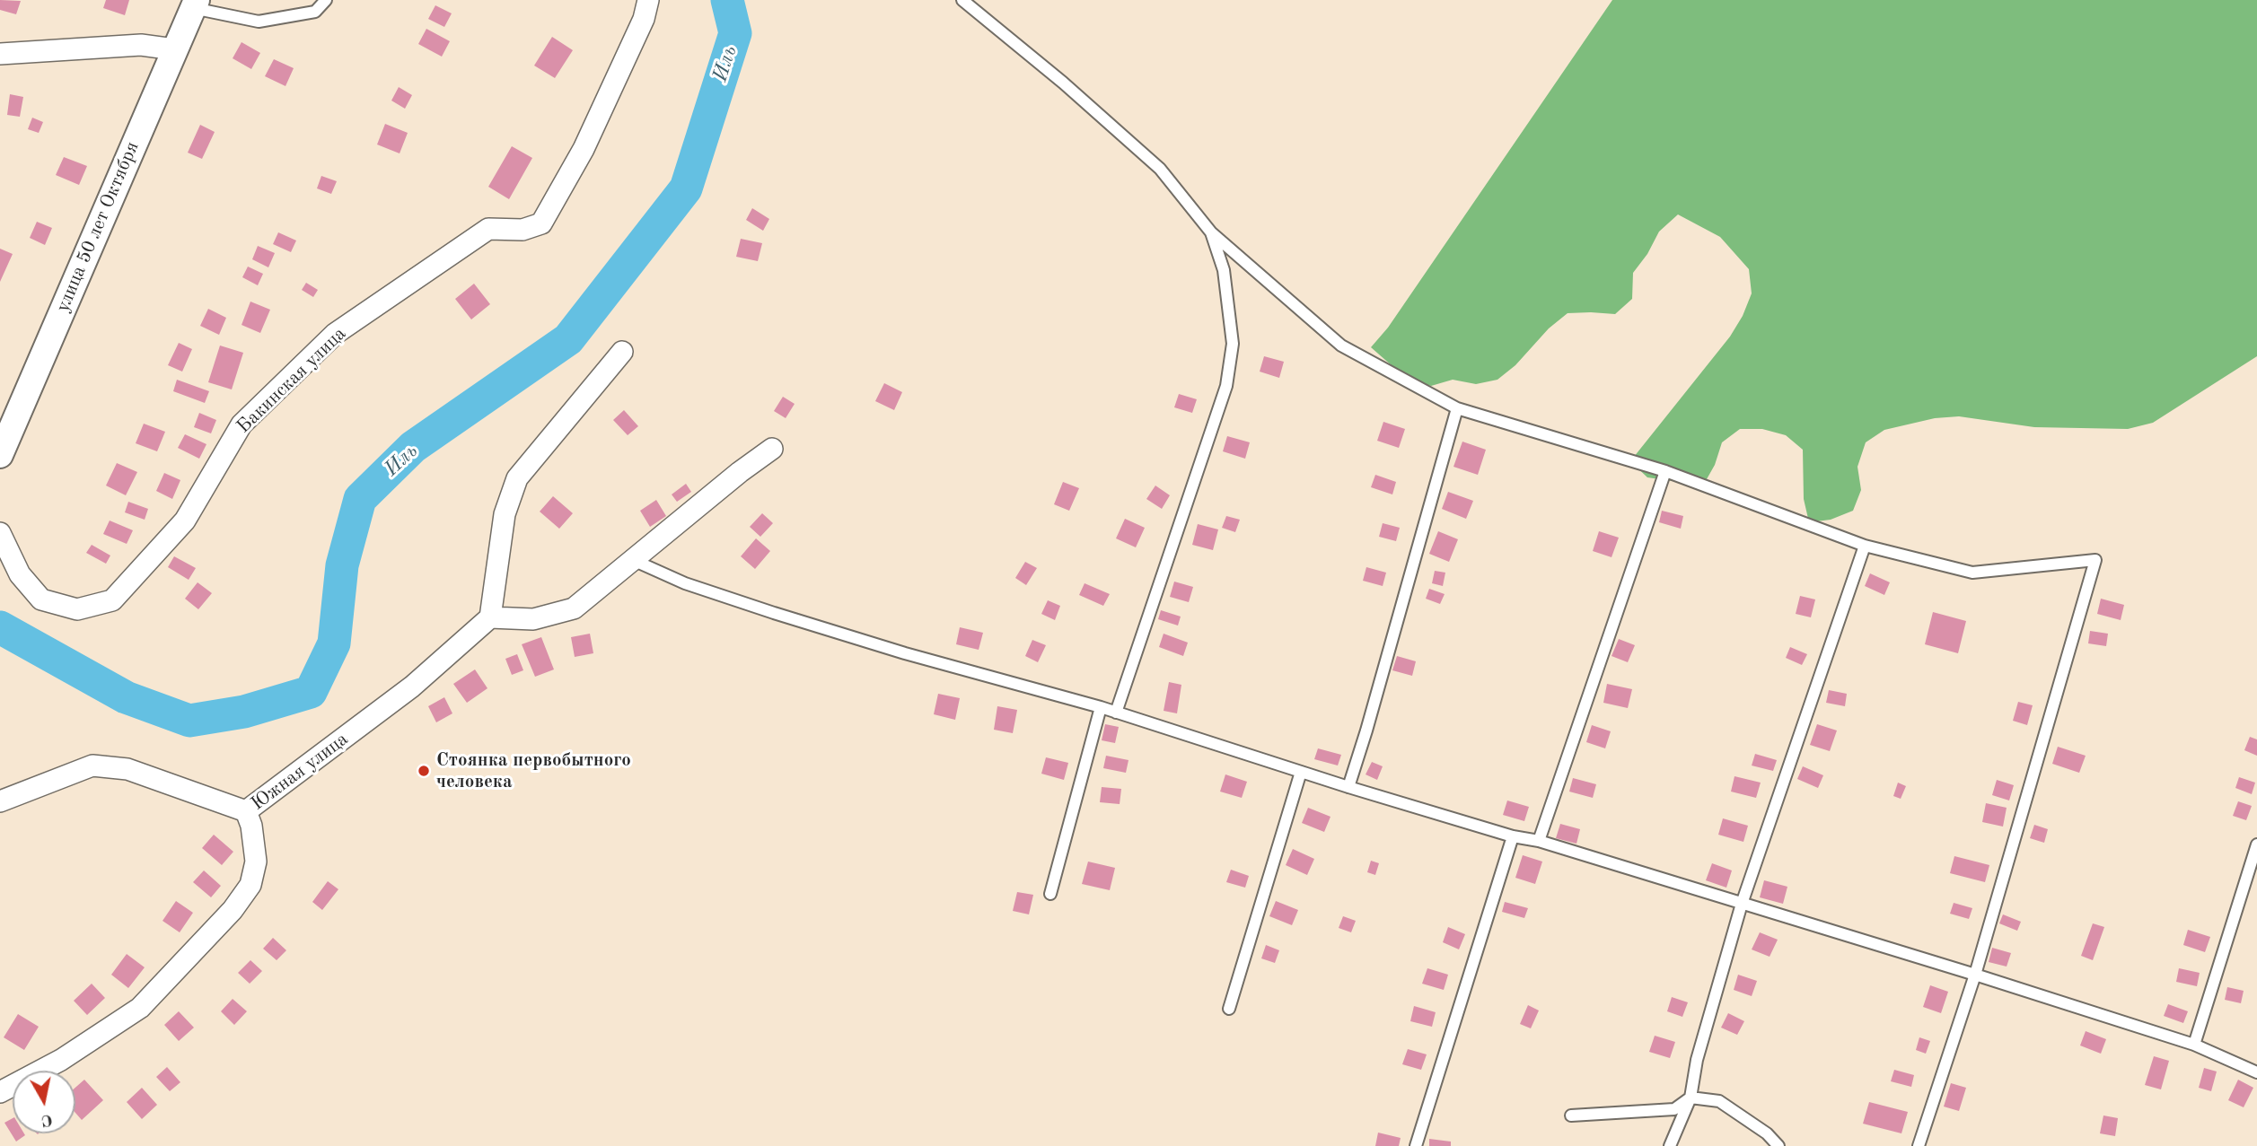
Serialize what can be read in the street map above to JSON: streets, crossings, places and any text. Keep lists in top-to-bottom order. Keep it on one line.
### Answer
{"streets":{"street":["улица 50 лет Октября","Бакинская улица","Южная улица"]},"water":["Иль"],"places":["Стоянка первобытного человека"],"north":"bottom"}
